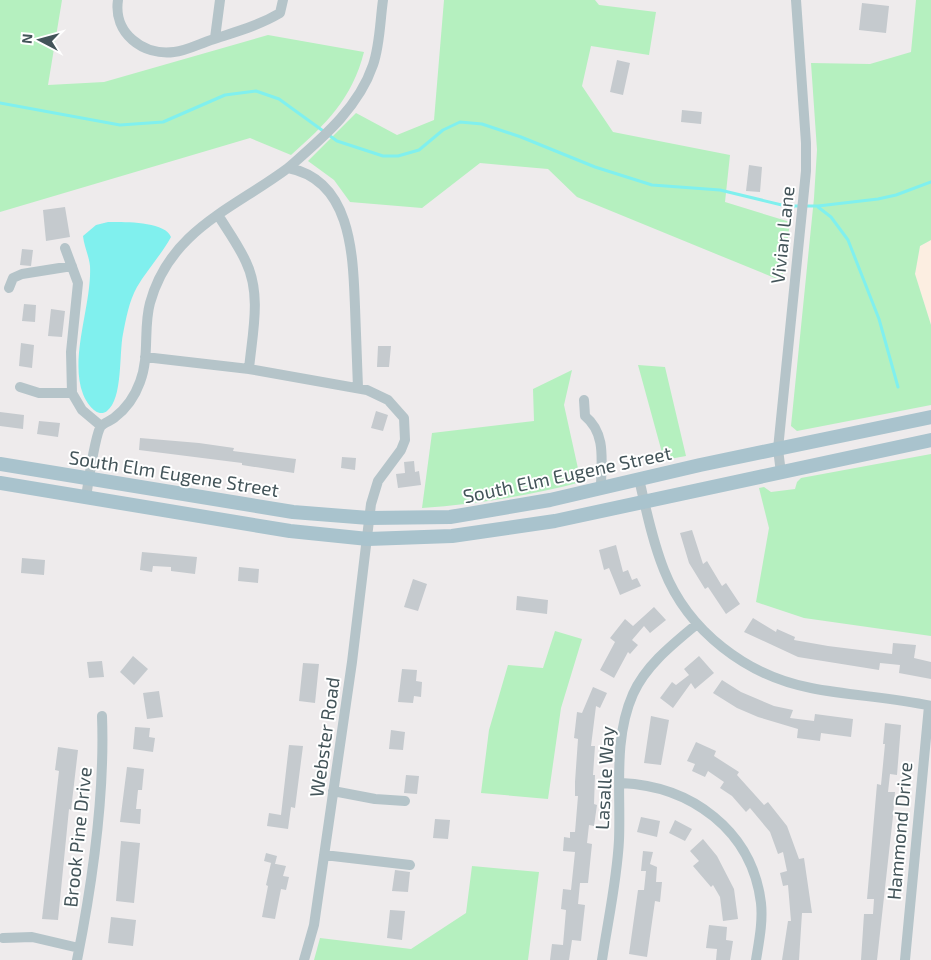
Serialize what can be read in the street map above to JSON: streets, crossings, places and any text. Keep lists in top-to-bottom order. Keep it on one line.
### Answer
{"streets":{"main road":["South Elm Eugene Street"],"street":["Vivian Lane","Webster Road","Lasalle Way","Hammond Drive","Brook Pine Drive"]},"crossings":[["Vivian Lane","South Elm Eugene Street"],["South Elm Eugene Street","Webster Road"]],"north":"left"}
